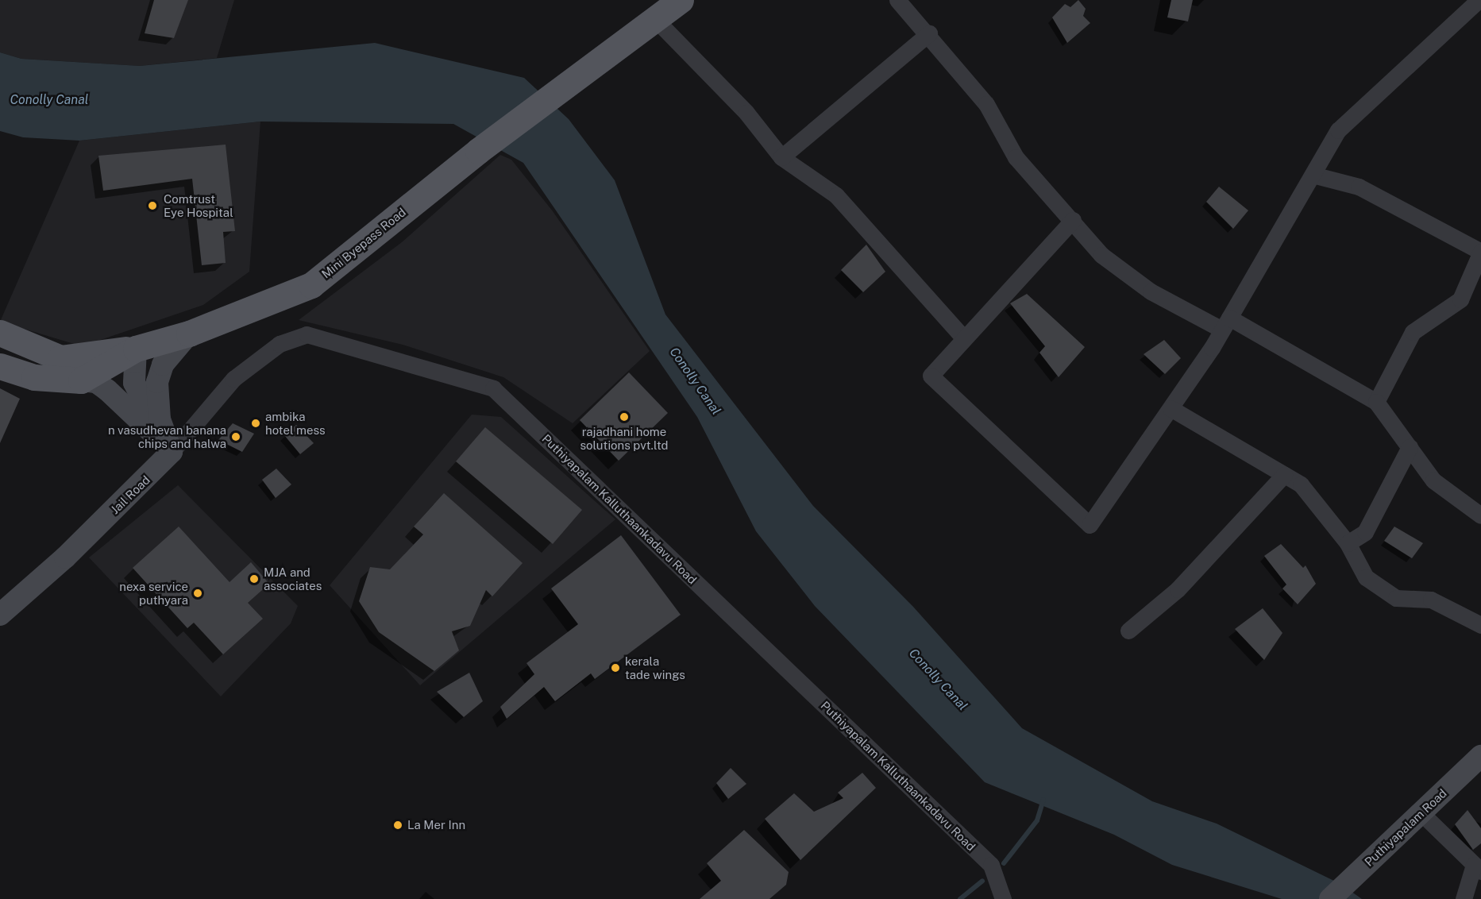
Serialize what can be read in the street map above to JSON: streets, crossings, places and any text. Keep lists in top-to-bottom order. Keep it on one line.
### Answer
{"streets":{"main road":["Mini Byepass Road"],"street":["Jail Road","Puthiyapalam Kalluthaankadavu Road","Puthiyapalam Road"]},"crossings":[["Jail Road","Puthiyapalam Kalluthaankadavu Road"]],"water":["Conolly Canal"],"places":["Comtrust Eye Hospital","rajadhani home solutions pvt.ltd","ambika hotel mess","n vasudhevan banana chips and halwa","MJA and associates","nexa service puthyara","kerala tade wings","La Mer Inn"]}
